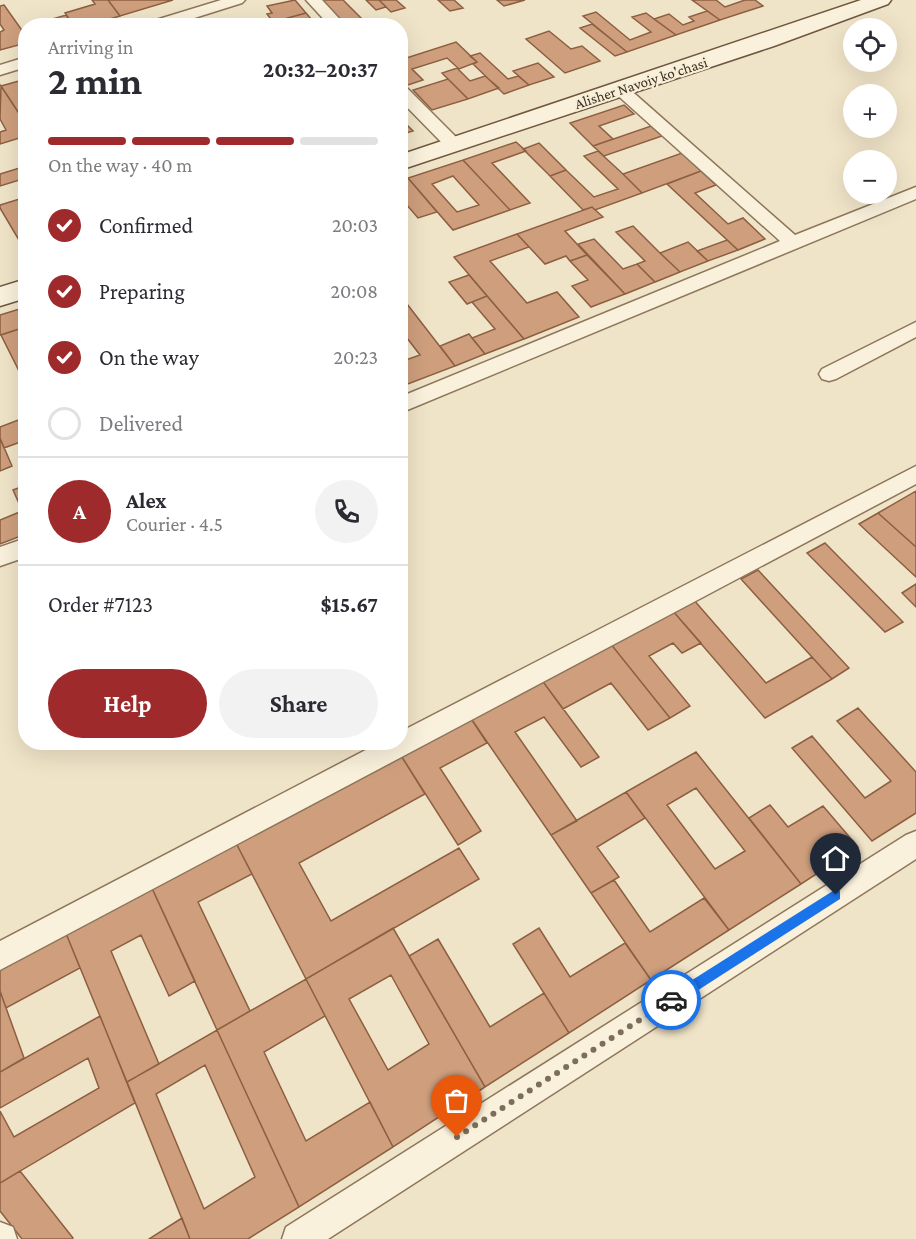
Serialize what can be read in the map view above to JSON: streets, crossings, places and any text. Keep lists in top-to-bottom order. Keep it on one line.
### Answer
{"streets":{"main road":["Alisher Navoiy ko'chasi"]},"page":{"map_buttons":["+","−"],"heading":["2 min","Arriving in","20:32–20:37"],"panel":["Alex","Courier · 4.5","Order #7123","$15.67"],"bar":"On the way · 40 m","list":[["Confirmed","20:03"],["Preparing","20:08"],["On the way","20:23"],"Delivered"],"round":"A","buttons":["Help","Share"]}}
